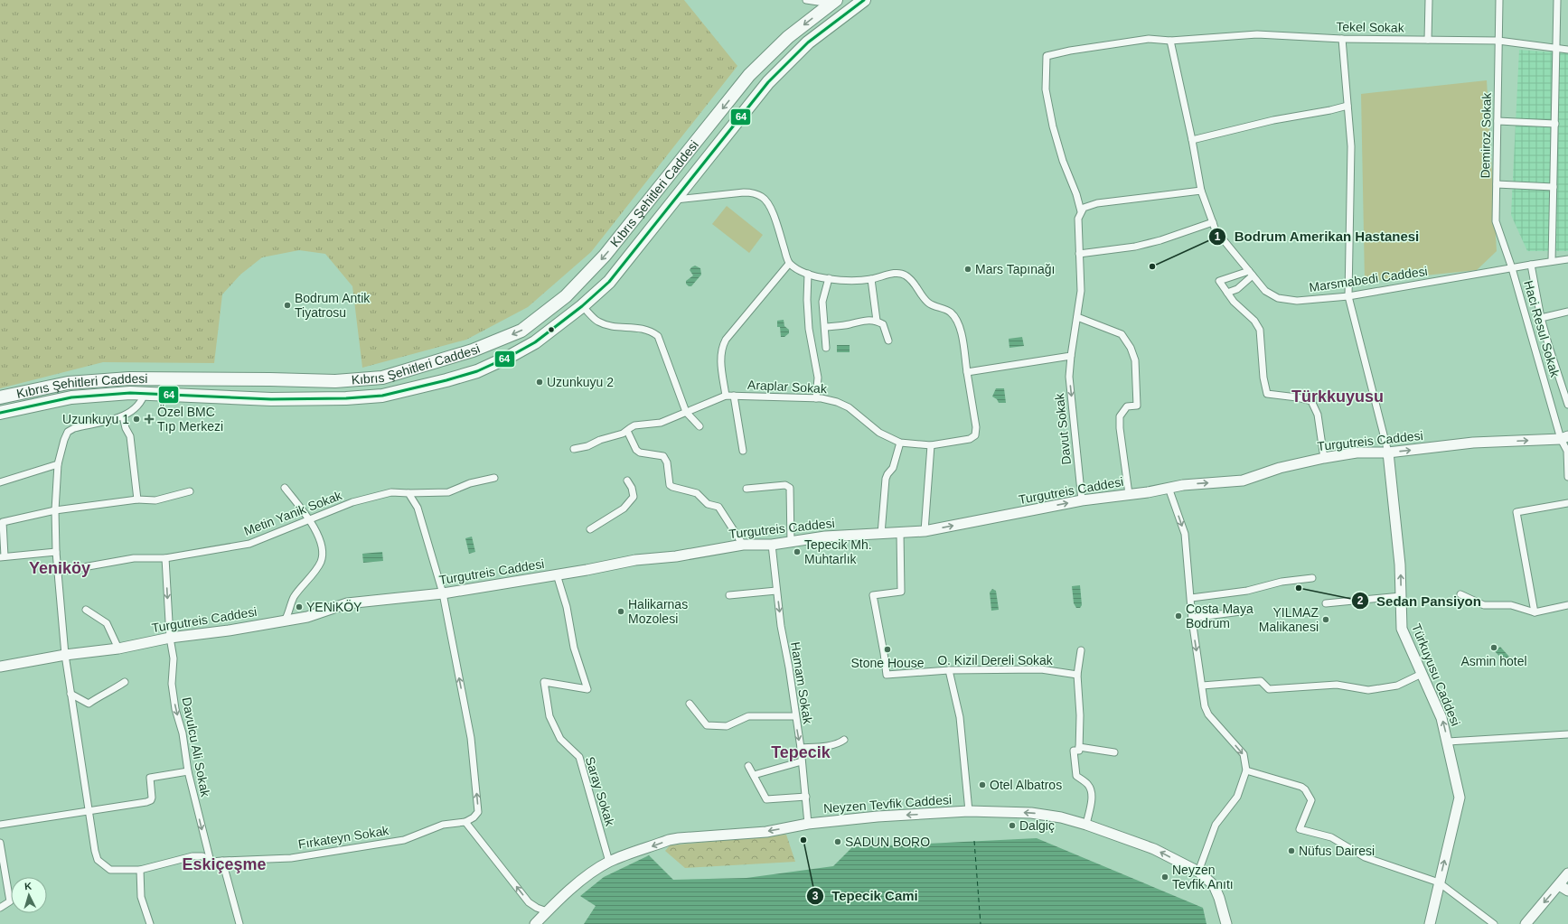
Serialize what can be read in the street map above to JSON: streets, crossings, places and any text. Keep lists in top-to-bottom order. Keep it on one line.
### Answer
{"streets":{"highway":["Kıbrıs Şehitleri Caddesi"],"main road":["Turgutreis Caddesi","Türkuyusu Caddesi","Neyzen Tevfik Caddesi"],"street":["Tekel Sokak","Demiroz Sokak","Marsmabedi Caddesi","Haci Resul Sokak","Araplar Sokak","Davut Sokak","Metin Yanik Sokak","O. Kizil Dereli Sokak","Hamam Sokak","Davulcu Ali Sokak","Saray Sokak","Fırkateyn Sokak"]},"crossings":[["Tekel Sokak","Demiroz Sokak"],["Tekel Sokak","Marsmabedi Caddesi"],["Demiroz Sokak","Marsmabedi Caddesi"],["Demiroz Sokak","Haci Resul Sokak"],["Marsmabedi Caddesi","Haci Resul Sokak"],["Haci Resul Sokak","Turgutreis Caddesi"],["Davut Sokak","Turgutreis Caddesi"],["Turgutreis Caddesi","O. Kizil Dereli Sokak"],["Turgutreis Caddesi","Türkuyusu Caddesi"],["Turgutreis Caddesi","Hamam Sokak"],["Turgutreis Caddesi","Davulcu Ali Sokak"],["Turgutreis Caddesi","Saray Sokak"],["Metin Yanik Sokak","Davulcu Ali Sokak"],["Hamam Sokak","Neyzen Tevfik Caddesi"],["Saray Sokak","Neyzen Tevfik Caddesi"]],"one_way":["Davut Sokak","Türkuyusu Caddesi","Hamam Sokak","Davulcu Ali Sokak","Neyzen Tevfik Caddesi"],"districts":["Türkkuyusu","Yeniköy","Tepecik","Eskiçeşme"],"places":{"other":["Bodrum Amerikan Hastanesi","Mars Tapınağı","Bodrum Antik Tiyatrosu","Uzunkuyu 2","Uzunkuyu 1","Tepecik Mh. Muhtarlık","Sedan Pansiyon","YENiKÖY","Halikarnas Mozolesi","Costa Maya Bodrum","YILMAZ Malikanesi","Asmin hotel","Stone House","Otel Albatros","Dalgiç","Tepecik Cami","SADUN BORO","Nüfus Dairesi","Neyzen Tevfik Anıtı"],"health":["Özel BMC Tıp Merkezi"]},"lines":["transit line 64"],"north":"top"}
